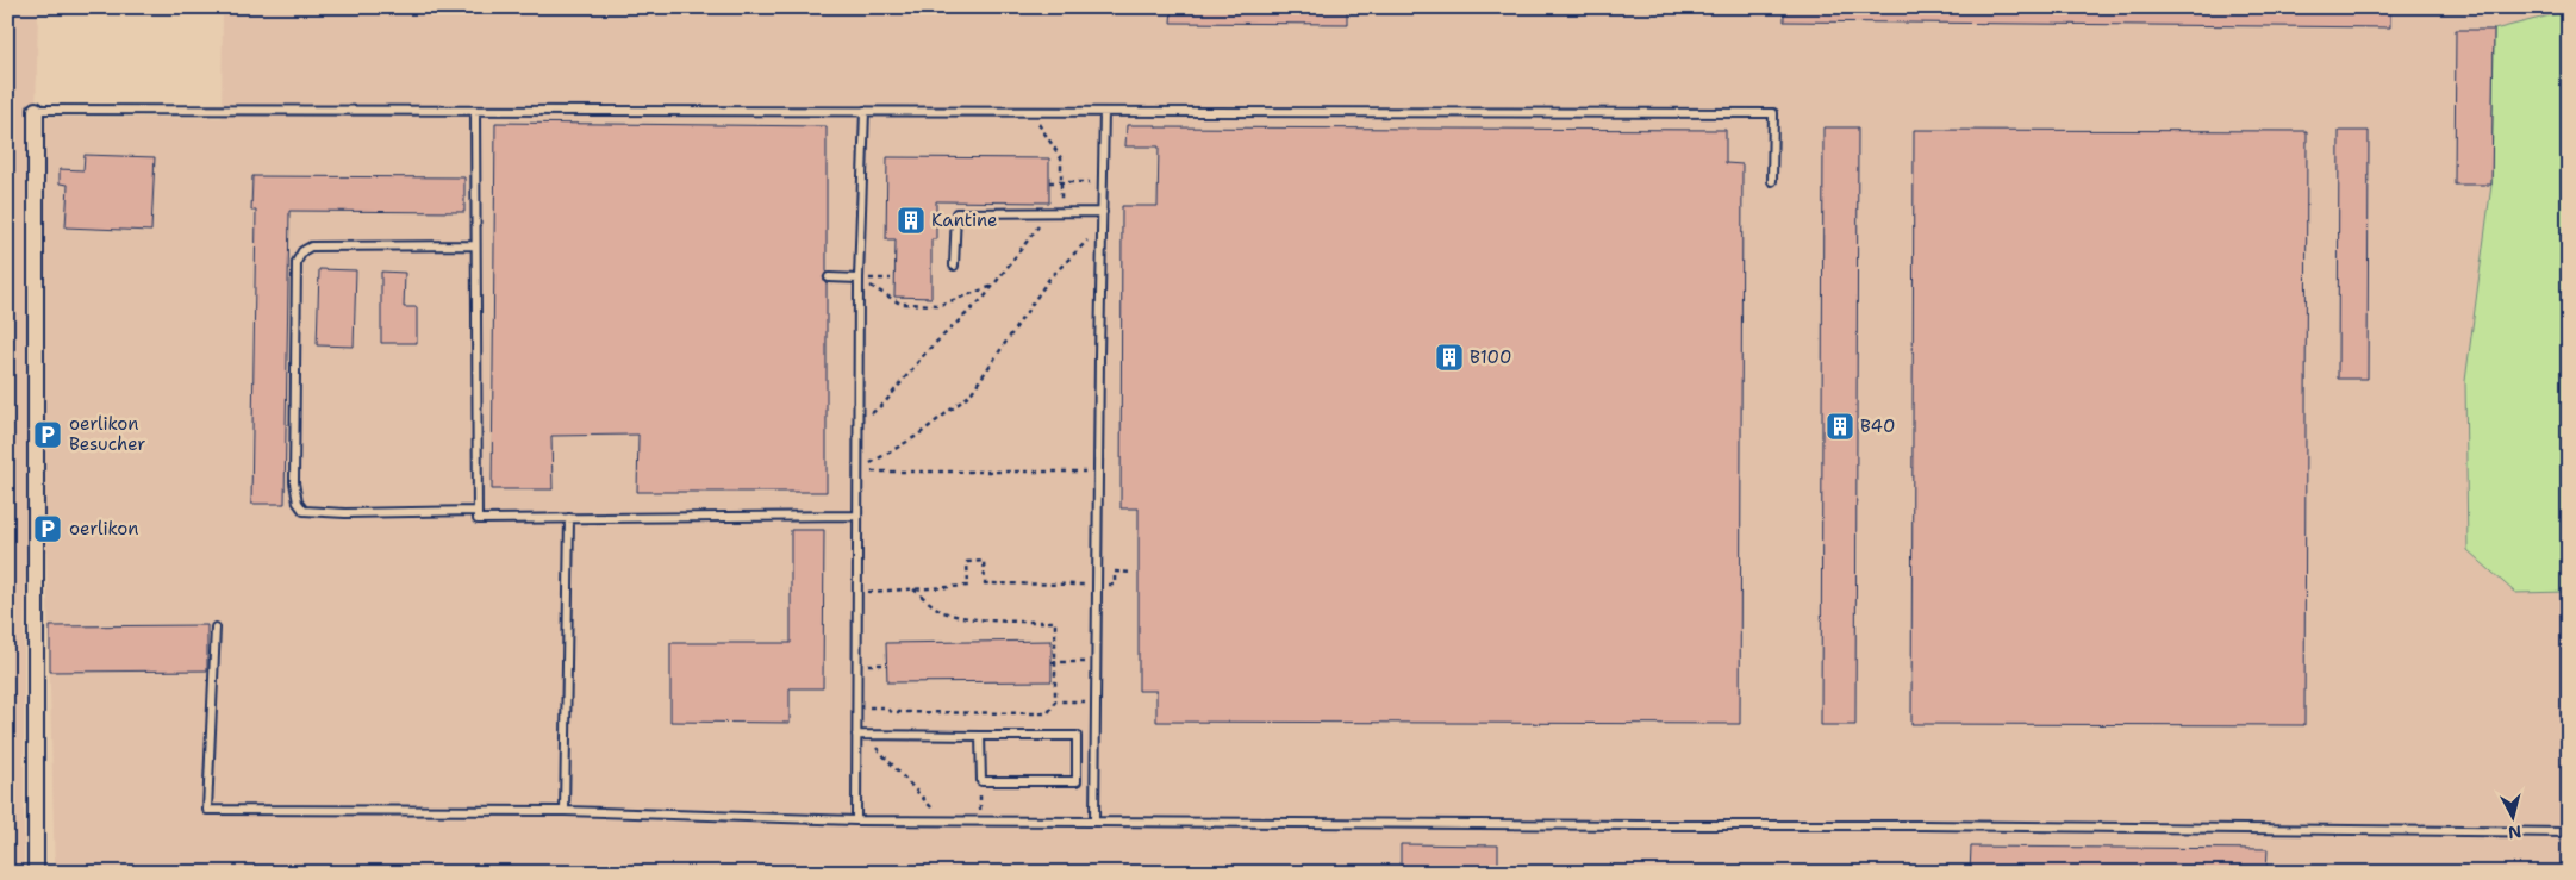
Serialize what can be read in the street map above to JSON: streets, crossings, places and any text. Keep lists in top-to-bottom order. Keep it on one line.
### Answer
{"places":{"building":["Kantine","B100","B40"],"parking":["oerlikon Besucher","oerlikon"]},"north":"bottom"}
